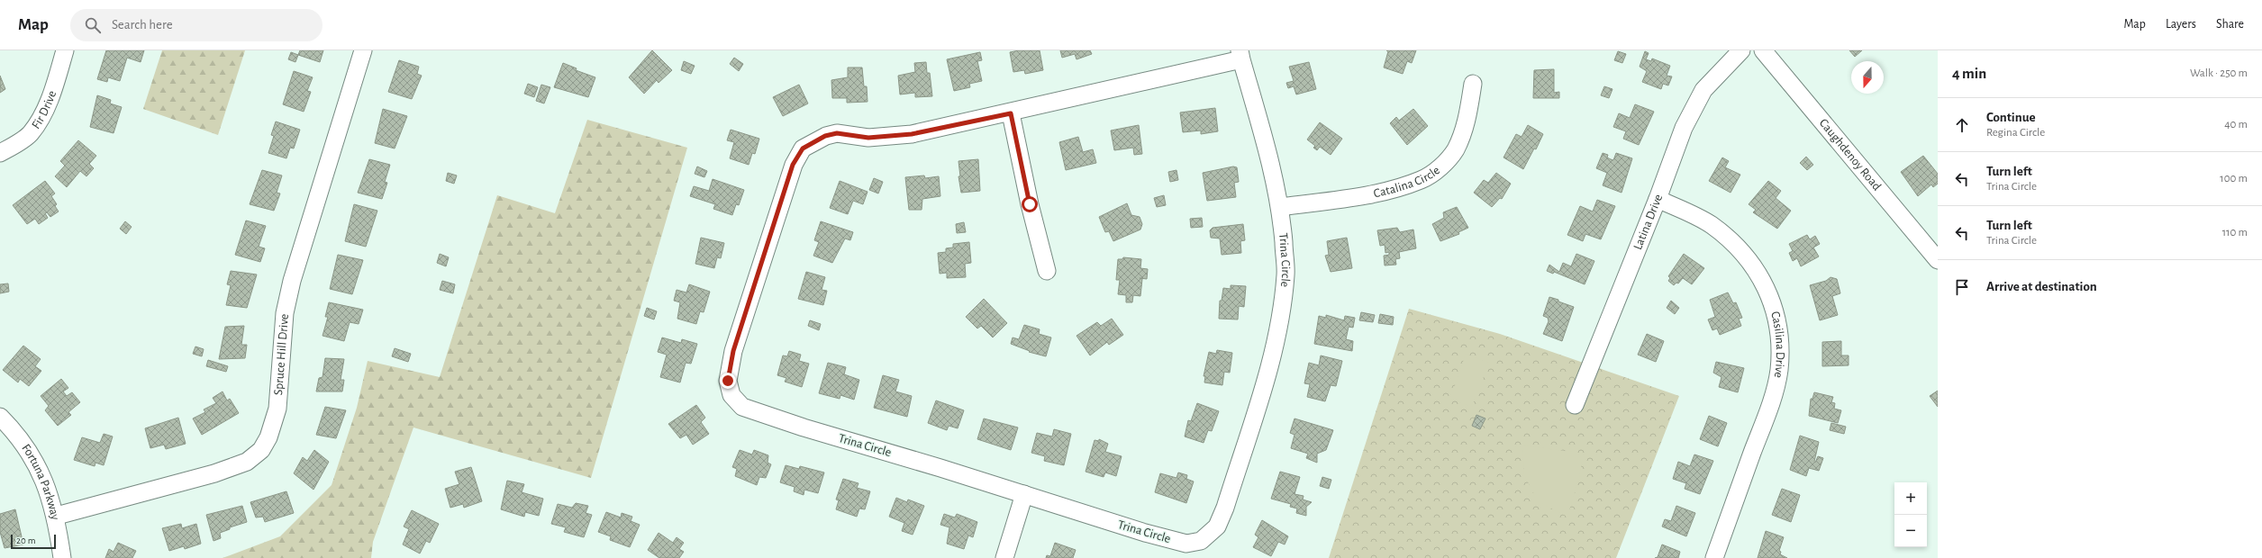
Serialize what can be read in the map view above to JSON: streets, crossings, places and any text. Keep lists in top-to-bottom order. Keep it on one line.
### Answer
{"streets":{"street":["Fir Drive","Caughdenoy Road","Catalina Circle","Latina Drive","Trina Circle","Casilina Drive","Spruce Hill Drive","Fortuna Parkway"]},"crossings":[["Catalina Circle","Trina Circle"],["Latina Drive","Casilina Drive"],["Spruce Hill Drive","Fortuna Parkway"]],"scale_bar":"20 m","north":"bottom","page":{"header":"Map","search":"Search here","nav":["Map","Layers","Share"],"heading":["4 min","Walk · 250 m"],"list":[["Continue","Regina Circle","40 m"],["Turn left","Trina Circle","100 m"],["Turn left","Trina Circle","110 m"],"Arrive at destination"],"map_buttons":["+","−"],"scale":"20 m"}}
